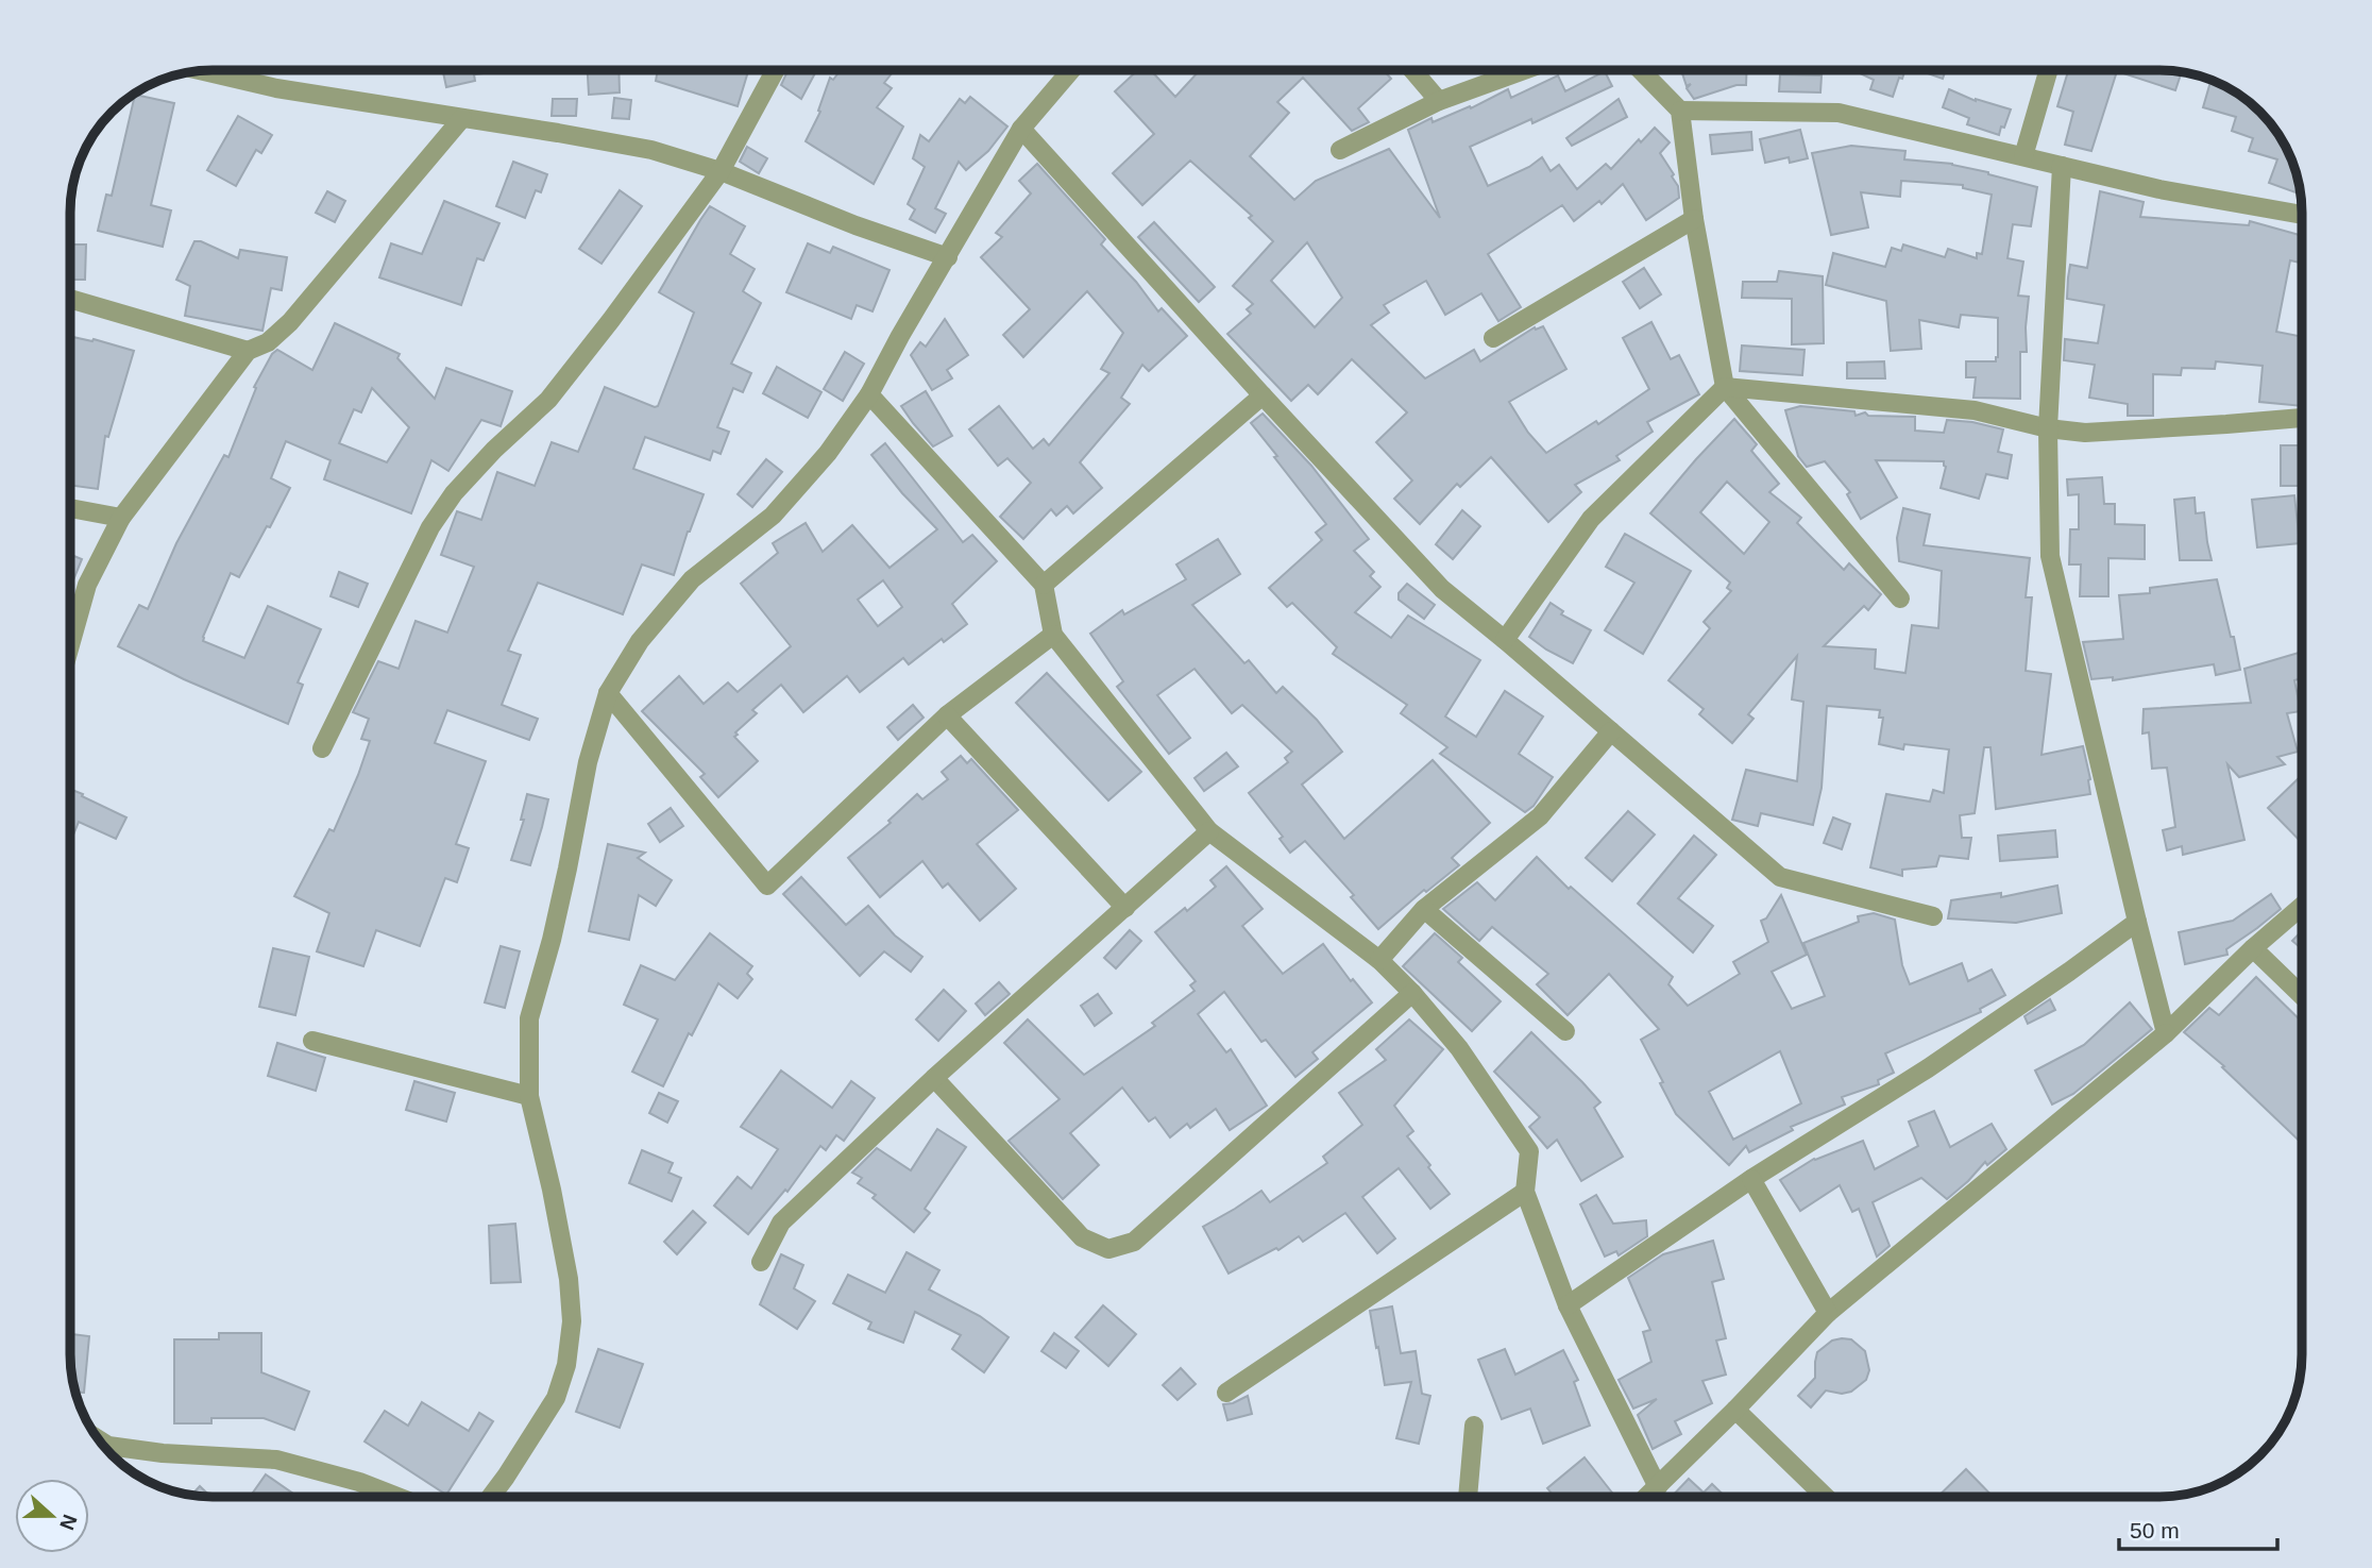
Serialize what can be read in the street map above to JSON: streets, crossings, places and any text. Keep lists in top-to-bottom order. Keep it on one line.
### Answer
{"scale_bar":"50 m","north":"right"}
